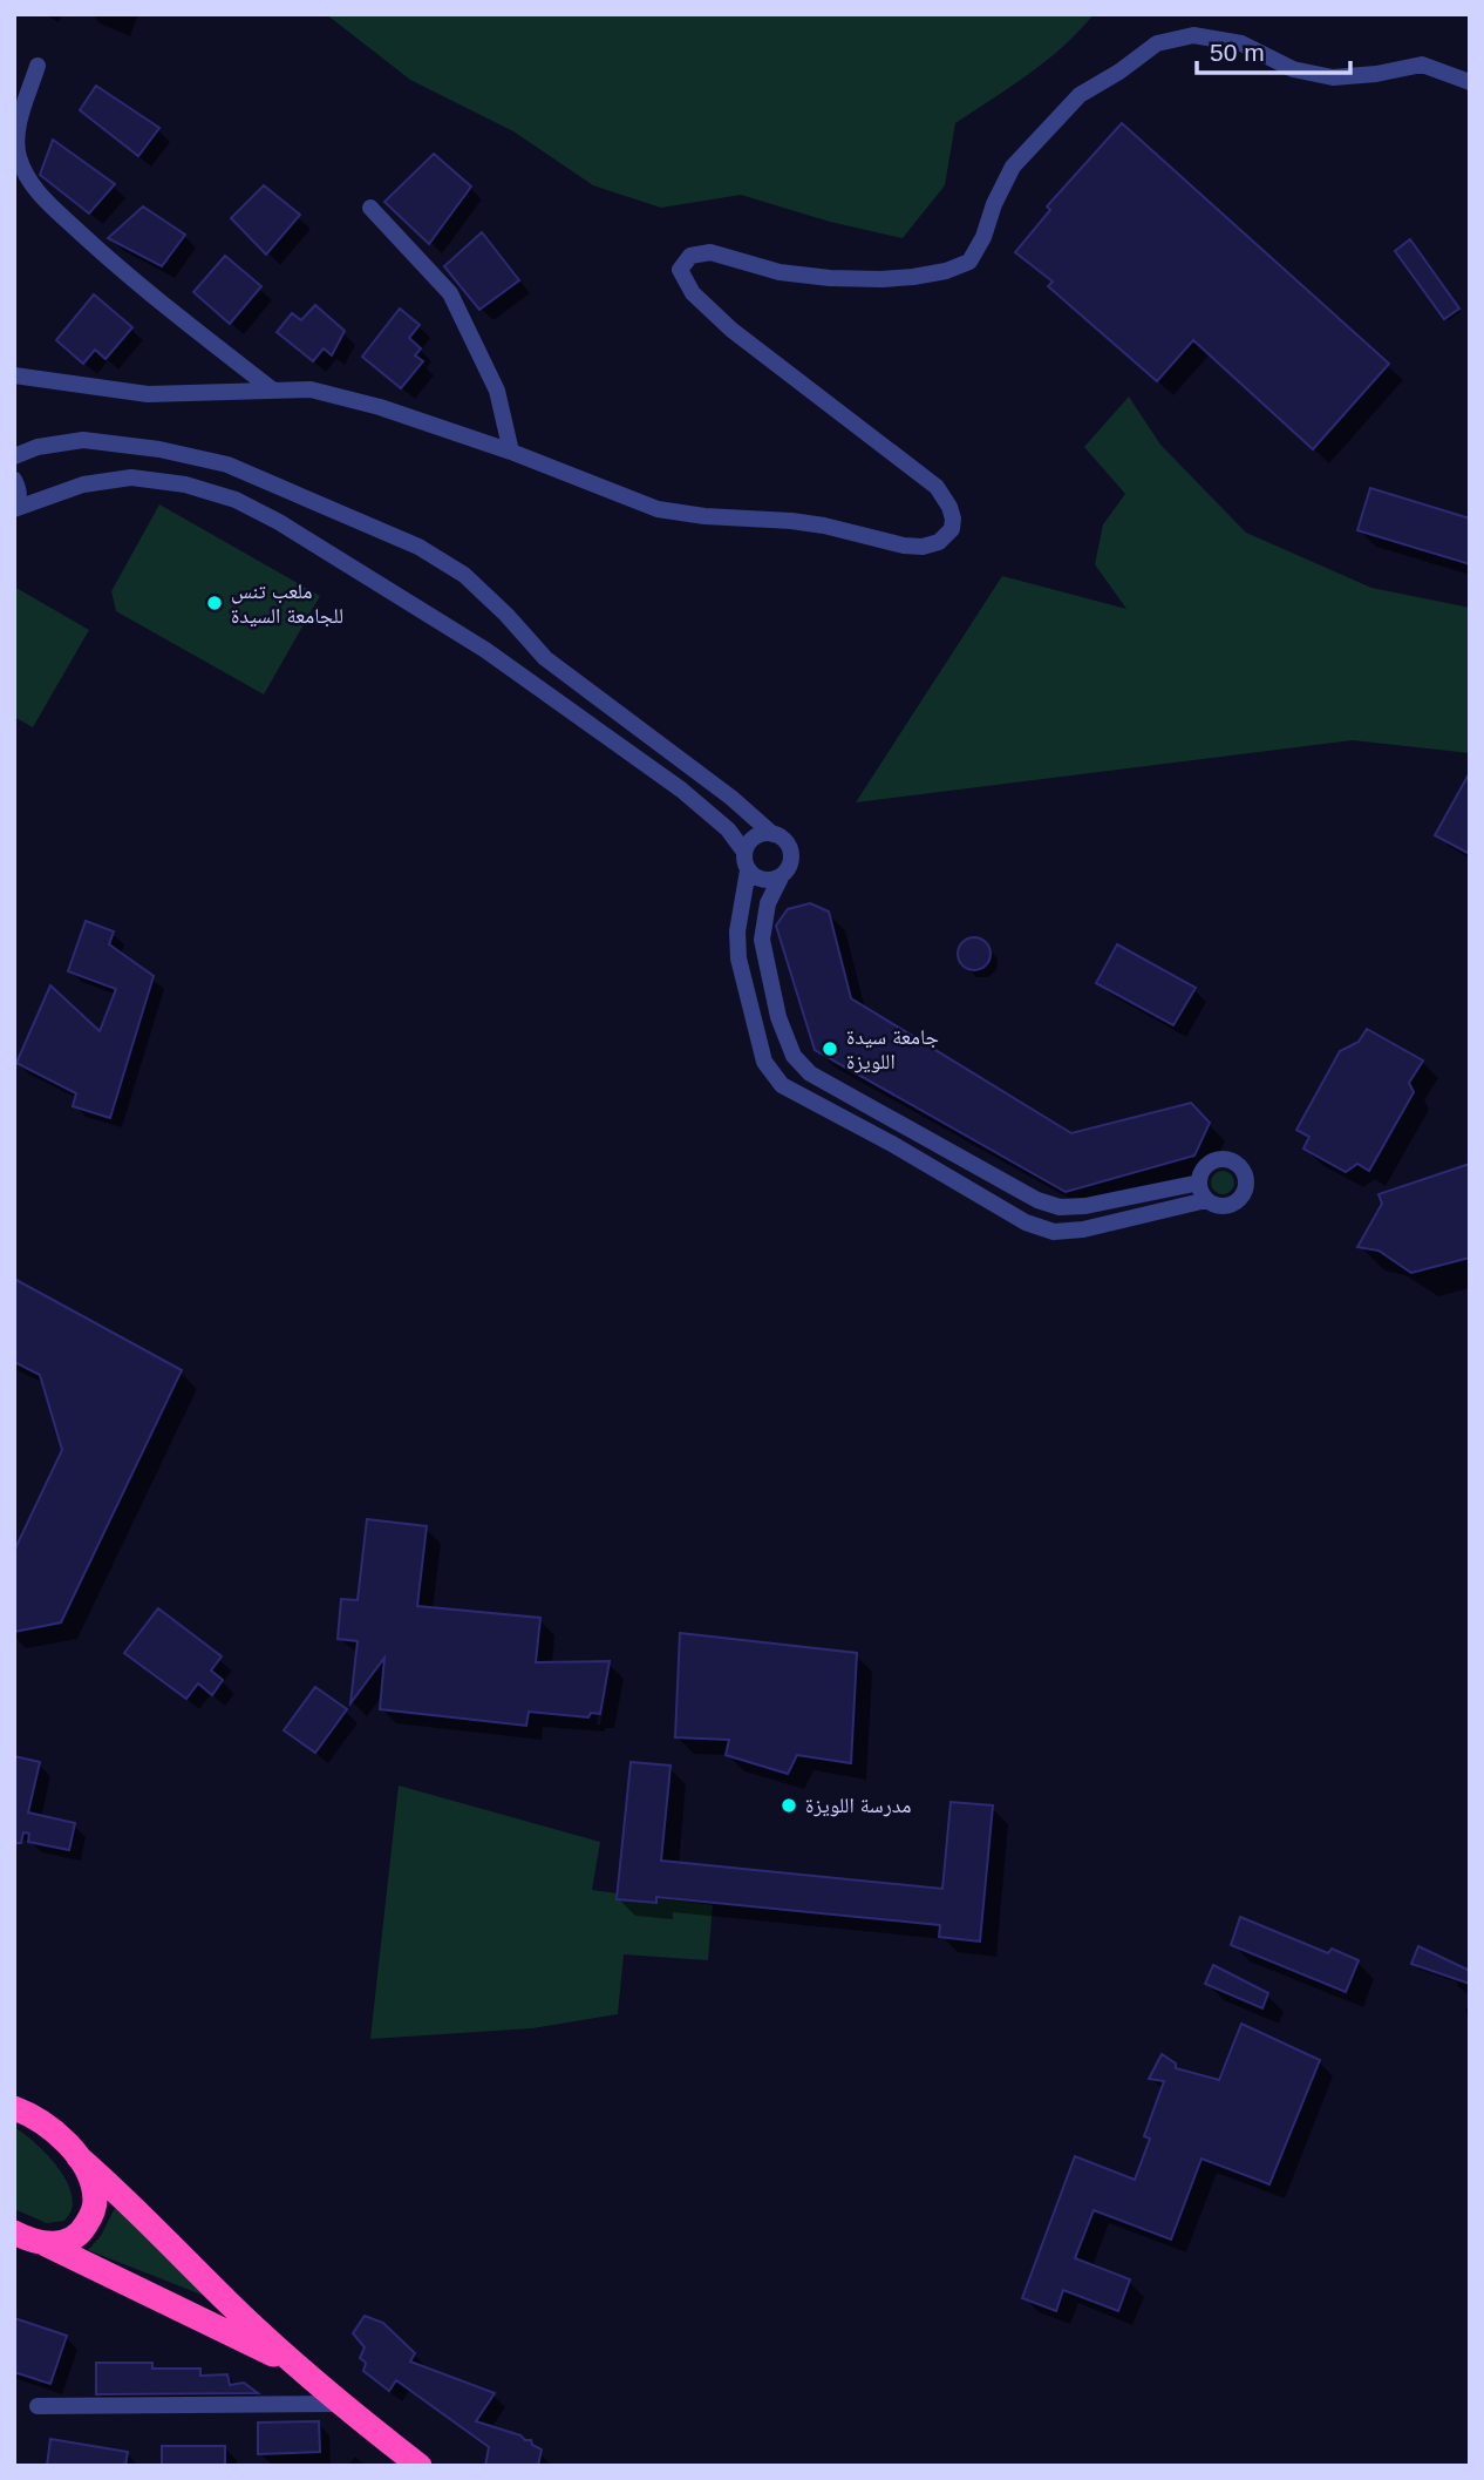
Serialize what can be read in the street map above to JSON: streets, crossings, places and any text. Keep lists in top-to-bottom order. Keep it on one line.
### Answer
{"places":["ملعب تنس للجامعة السيدة","جامعة سيدة اللويزة","مدرسة اللويزة"],"scale_bar":"50 m"}
